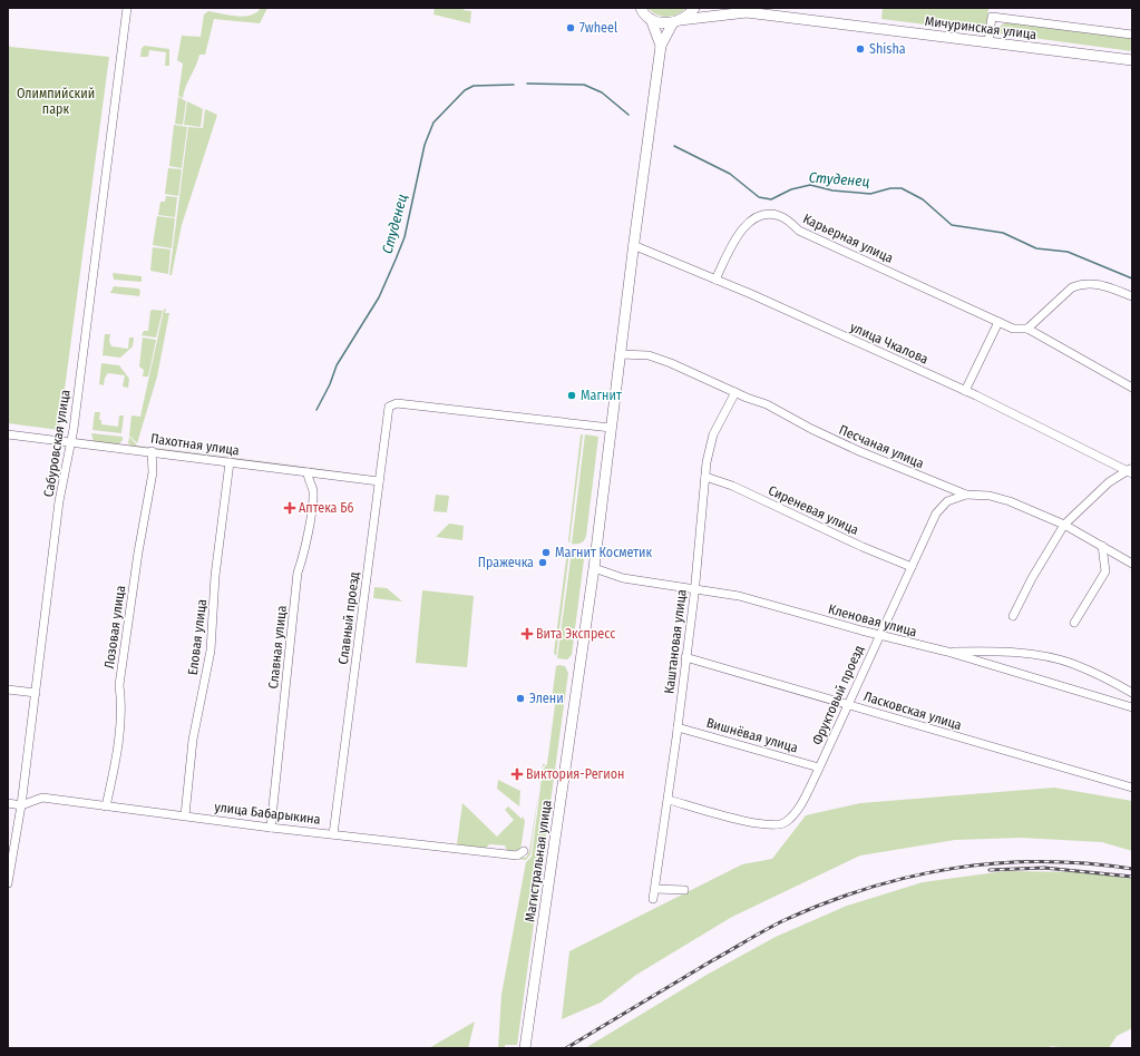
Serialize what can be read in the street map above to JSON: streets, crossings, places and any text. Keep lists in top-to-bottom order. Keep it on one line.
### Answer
{"streets":{"main road":["Мичуринская улица","Магистральная улица"],"street":["Карьерная улица","улица Чкалова","Сабуровская улица","Пахотная улица","Песчаная улица","Сиреневая улица","Славный проезд","Кленовая улица","Лозовая улица","Еловая улица","Каштановая улица","Славная улица","Фруктовый проезд","Ласковская улица","Вишнёвая улица","улица Бабарыкина"]},"crossings":[["Карьерная улица","улица Чкалова"],["улица Чкалова","Магистральная улица"],["Сабуровская улица","Пахотная улица"],["Сабуровская улица","улица Бабарыкина"],["Пахотная улица","Славный проезд"],["Пахотная улица","Лозовая улица"],["Пахотная улица","Еловая улица"],["Пахотная улица","Славная улица"],["Песчаная улица","Каштановая улица"],["Песчаная улица","Фруктовый проезд"],["Песчаная улица","Магистральная улица"],["Сиреневая улица","Каштановая улица"],["Сиреневая улица","Фруктовый проезд"],["Славный проезд","улица Бабарыкина"],["Славный проезд","Магистральная улица"],["Кленовая улица","Каштановая улица"],["Кленовая улица","Фруктовый проезд"],["Кленовая улица","Магистральная улица"],["Лозовая улица","улица Бабарыкина"],["Еловая улица","улица Бабарыкина"],["Каштановая улица","Фруктовый проезд"],["Каштановая улица","Ласковская улица"],["Каштановая улица","Вишнёвая улица"],["Славная улица","улица Бабарыкина"],["Фруктовый проезд","Ласковская улица"],["Фруктовый проезд","Вишнёвая улица"]],"water":["Студенец"],"parks":["Олимпийский парк"],"places":{"other":["7wheel","Shisha","Магнит","Магнит Косметик","Пражечка","Элени"],"health":["Аптека Б6","Вита Экспресс","Виктория-Регион"]}}
